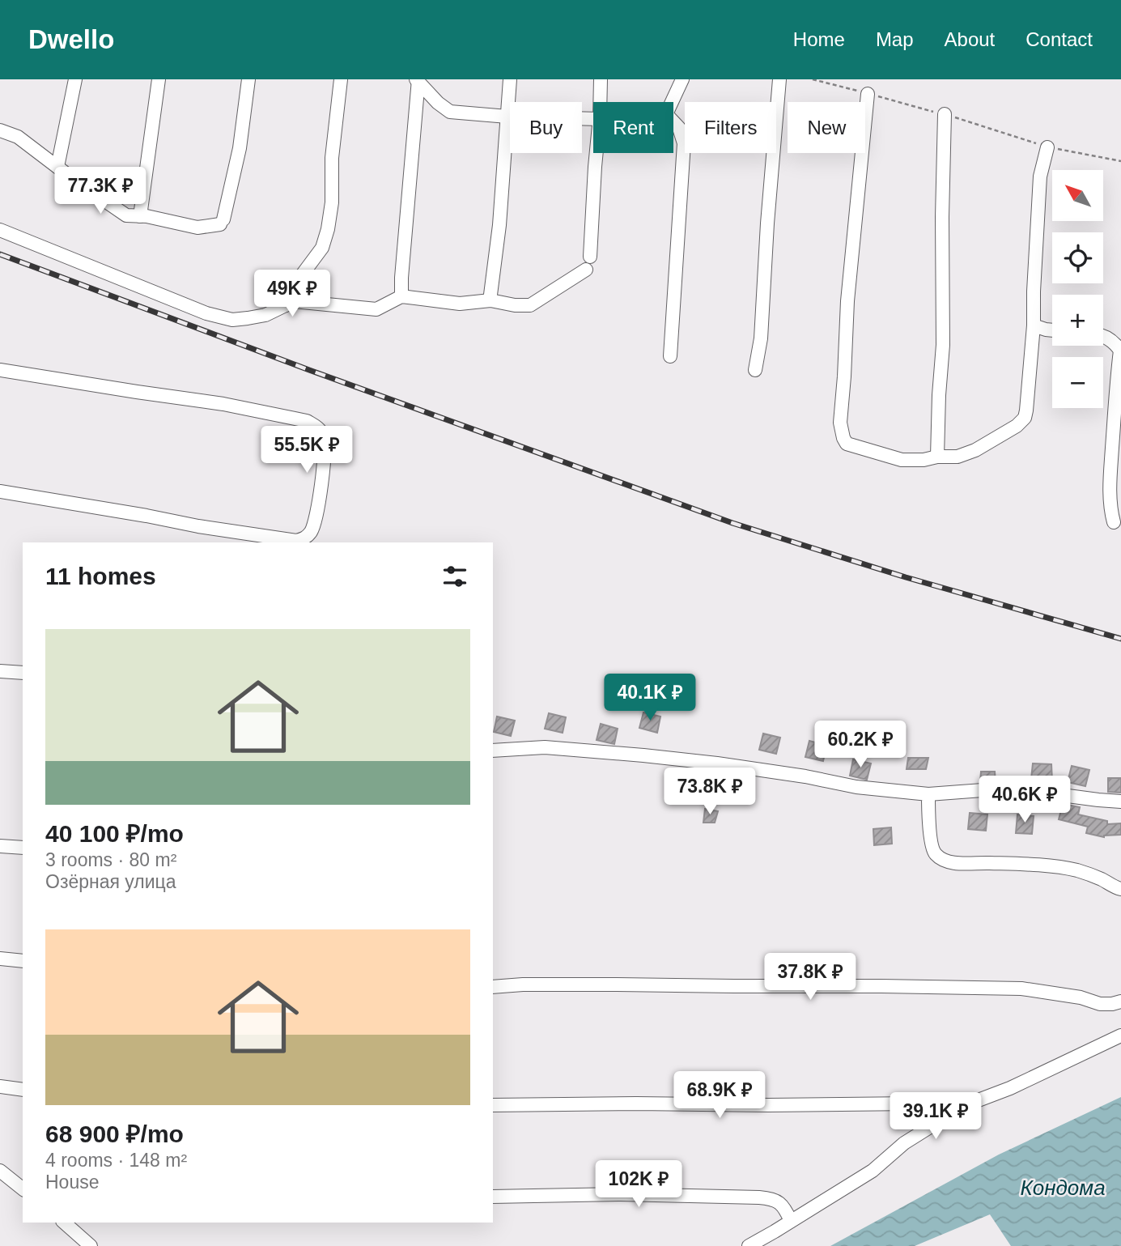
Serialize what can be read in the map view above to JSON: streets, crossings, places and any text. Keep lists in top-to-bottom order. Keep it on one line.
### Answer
{"water":["Кондома"],"north":"top left","page":{"header":"Dwello","nav":["Home","Map","About","Contact"],"chip":["Buy","Rent","Filters","New"],"price":["77.3K ₽","49K ₽","55.5K ₽","40.1K ₽","60.2K ₽","73.8K ₽","40.6K ₽","37.8K ₽","68.9K ₽","39.1K ₽","102K ₽"],"map_buttons":["+","−"],"heading":"11 homes","list":[{"name":"40 100 ₽/mo","note":"3 rooms · 80 m² · Озёрная улица"},{"name":"68 900 ₽/mo","note":"4 rooms · 148 m² · House"}]}}
